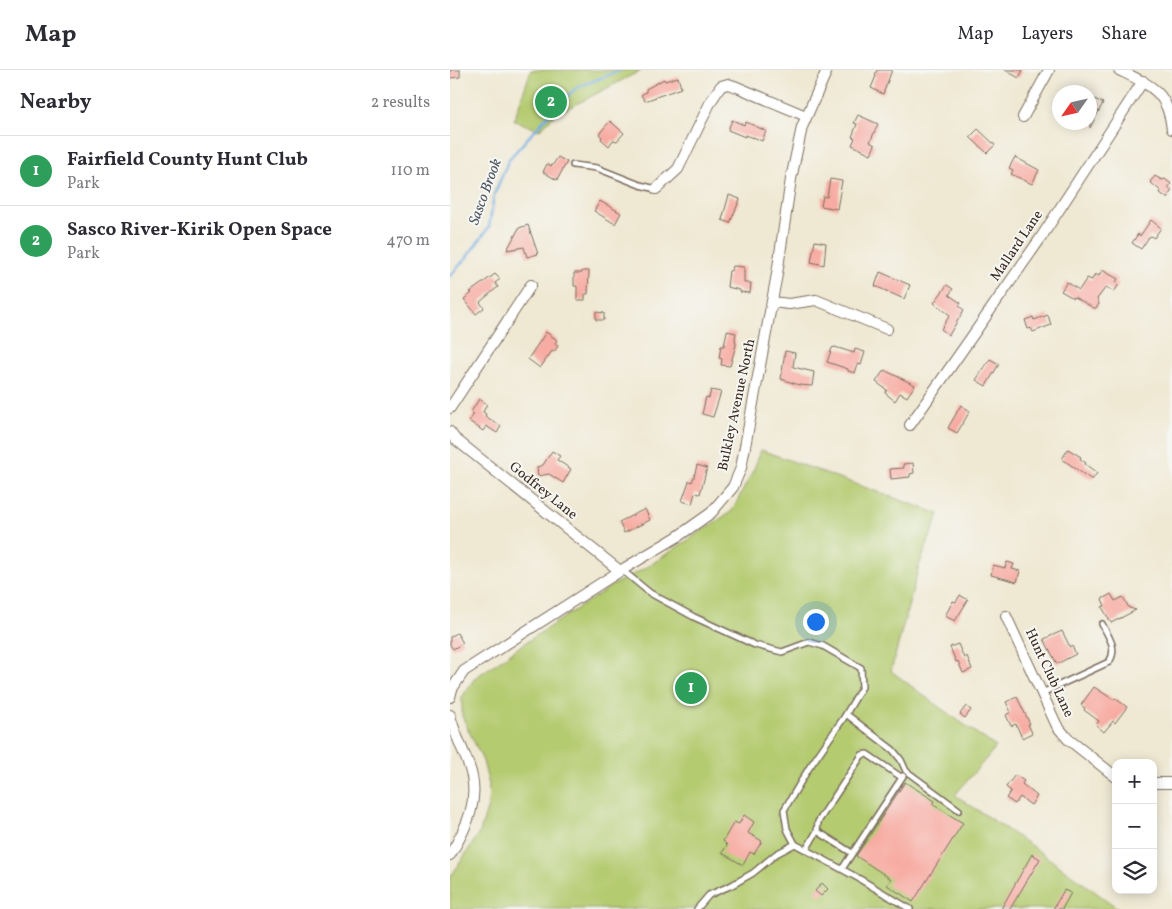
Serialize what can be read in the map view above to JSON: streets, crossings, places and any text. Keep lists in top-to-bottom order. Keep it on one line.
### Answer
{"streets":{"street":["Mallard Lane","Bulkley Avenue North","Godfrey Lane","Hunt Club Lane"]},"crossings":[["Bulkley Avenue North","Godfrey Lane"]],"water":["Sasco Brook"],"north":"bottom left","page":{"header":"Map","nav":["Map","Layers","Share"],"heading":["Nearby","2 results"],"pins":["2","1"],"list":[{"mark":"1","name":"Fairfield County Hunt Club","note":"Park","value":"110 m"},{"mark":"2","name":"Sasco River-Kirik Open Space","note":"Park","value":"470 m"}],"map_buttons":["+","−"]}}
